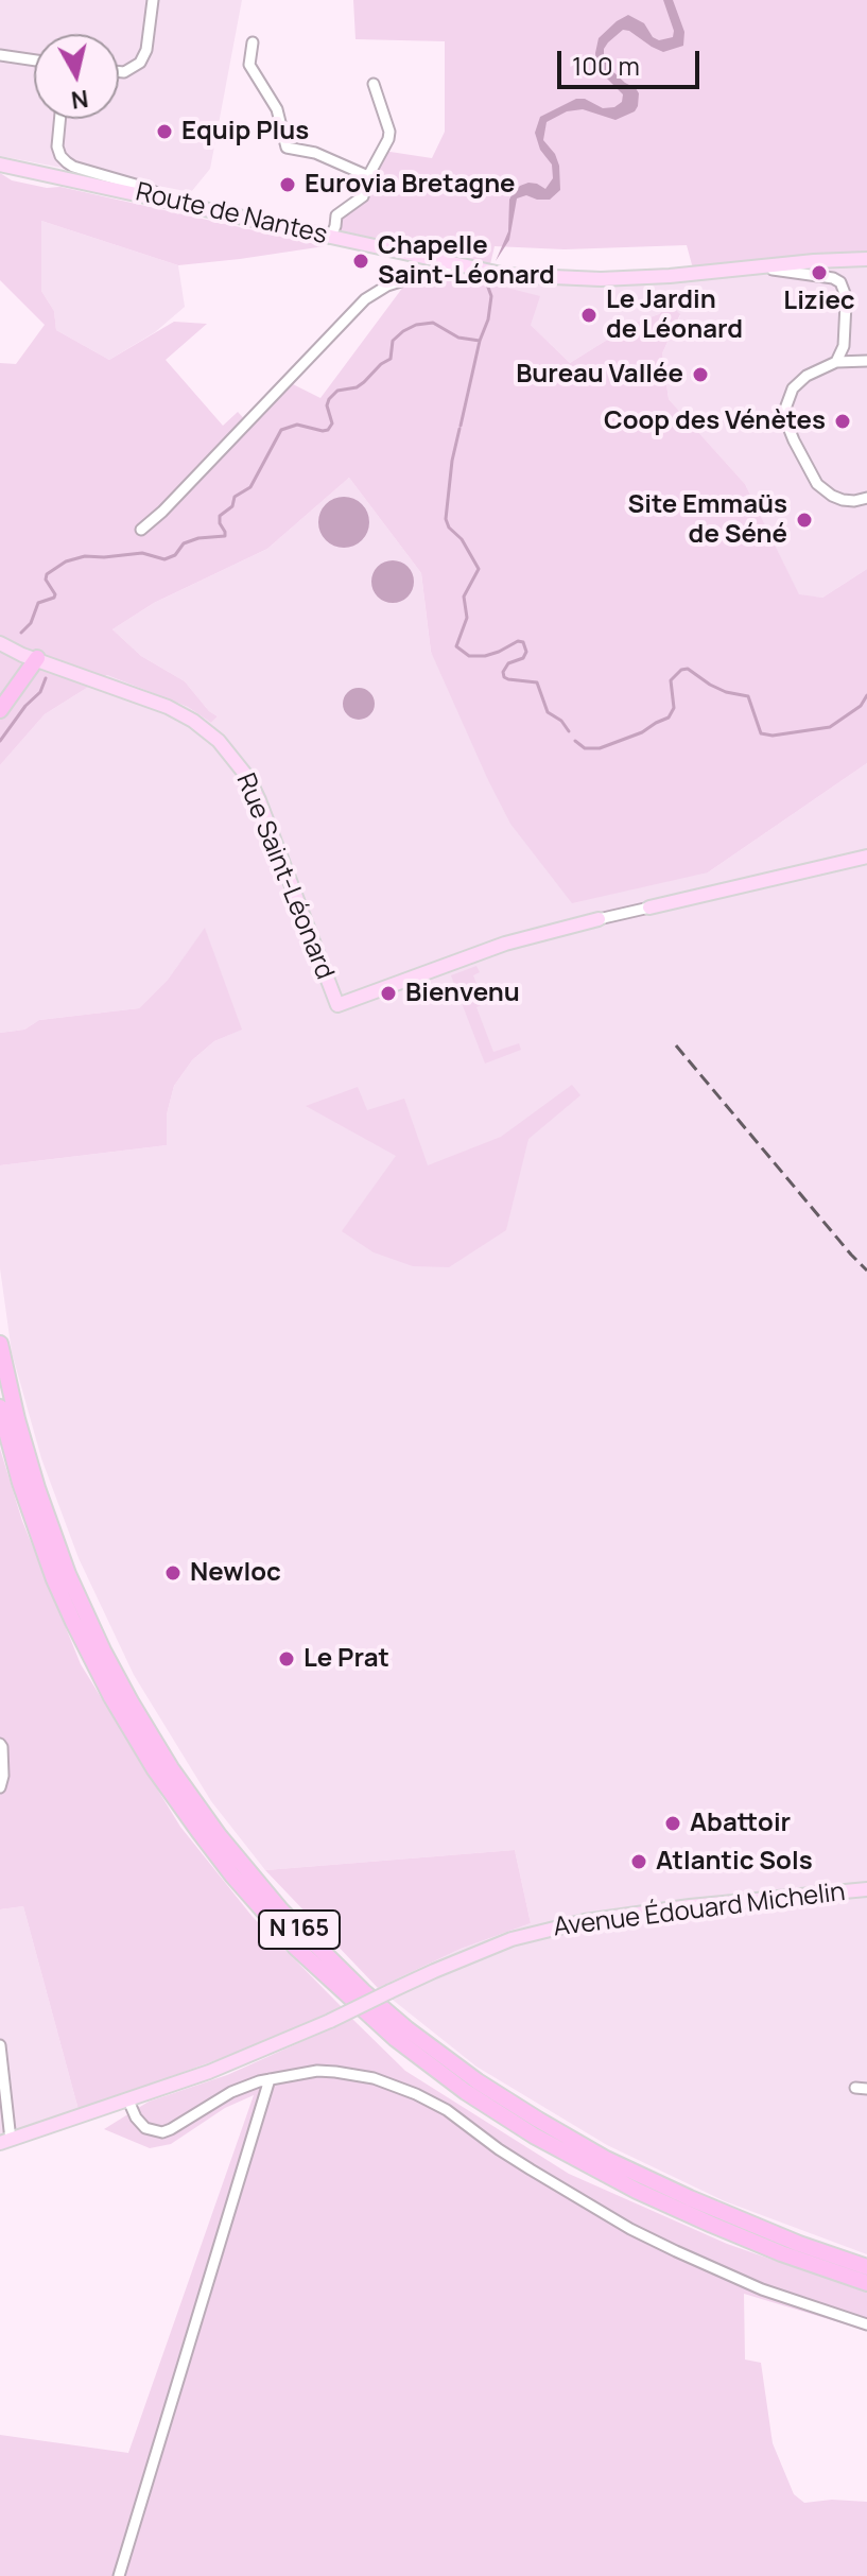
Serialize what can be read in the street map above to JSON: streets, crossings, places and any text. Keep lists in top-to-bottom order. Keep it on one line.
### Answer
{"streets":{"highway":["N 165"],"main road":["Route de Nantes","Rue Saint-Léonard","Avenue Édouard Michelin"]},"places":["Equip Plus","Eurovia Bretagne","Chapelle Saint-Léonard","Liziec","Le Jardin de Léonard","Bureau Vallée","Coop des Vénètes","Site Emmaüs de Séné","Bienvenu","Newloc","Le Prat","Abattoir","Atlantic Sols"],"scale_bar":"100 m","north":"bottom"}
